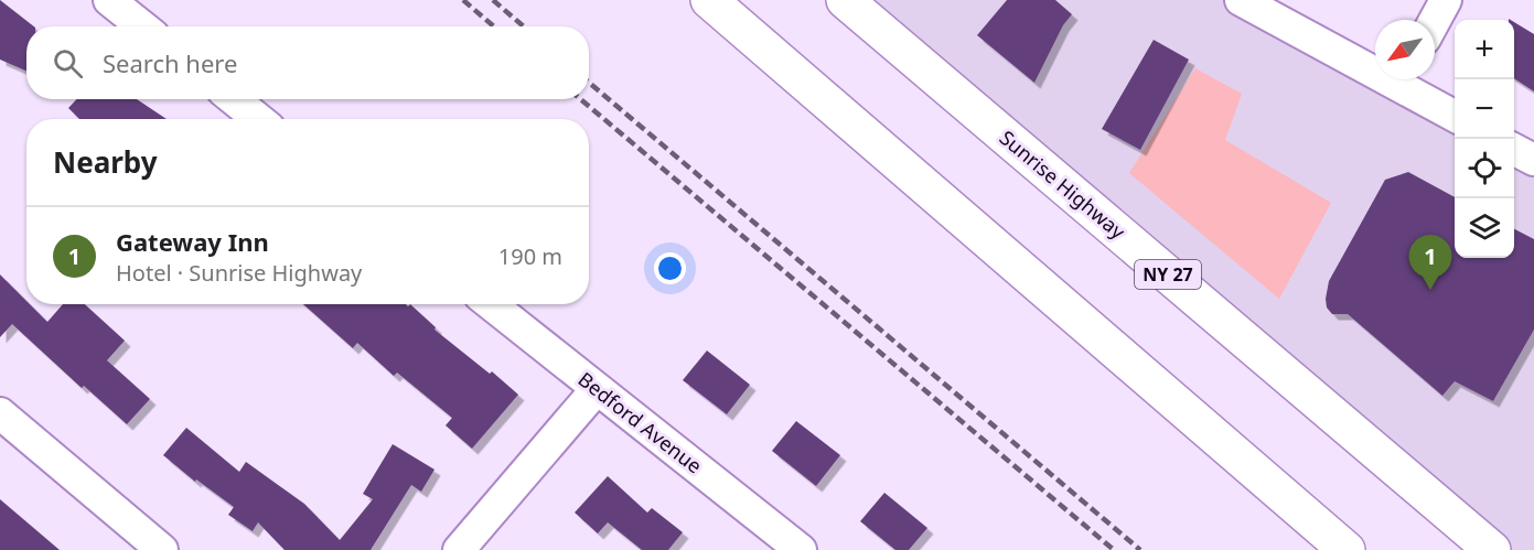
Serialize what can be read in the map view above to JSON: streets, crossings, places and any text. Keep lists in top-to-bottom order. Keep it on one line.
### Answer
{"streets":{"highway":["Sunrise Highway","NY 27"],"street":["Bedford Avenue"]},"north":"bottom left","page":{"map_buttons":["+","−"],"search":"Search here","heading":"Nearby","list":[{"mark":"1","name":"Gateway Inn","note":"Hotel · Sunrise Highway","value":"190 m"}],"pins":"1"}}
